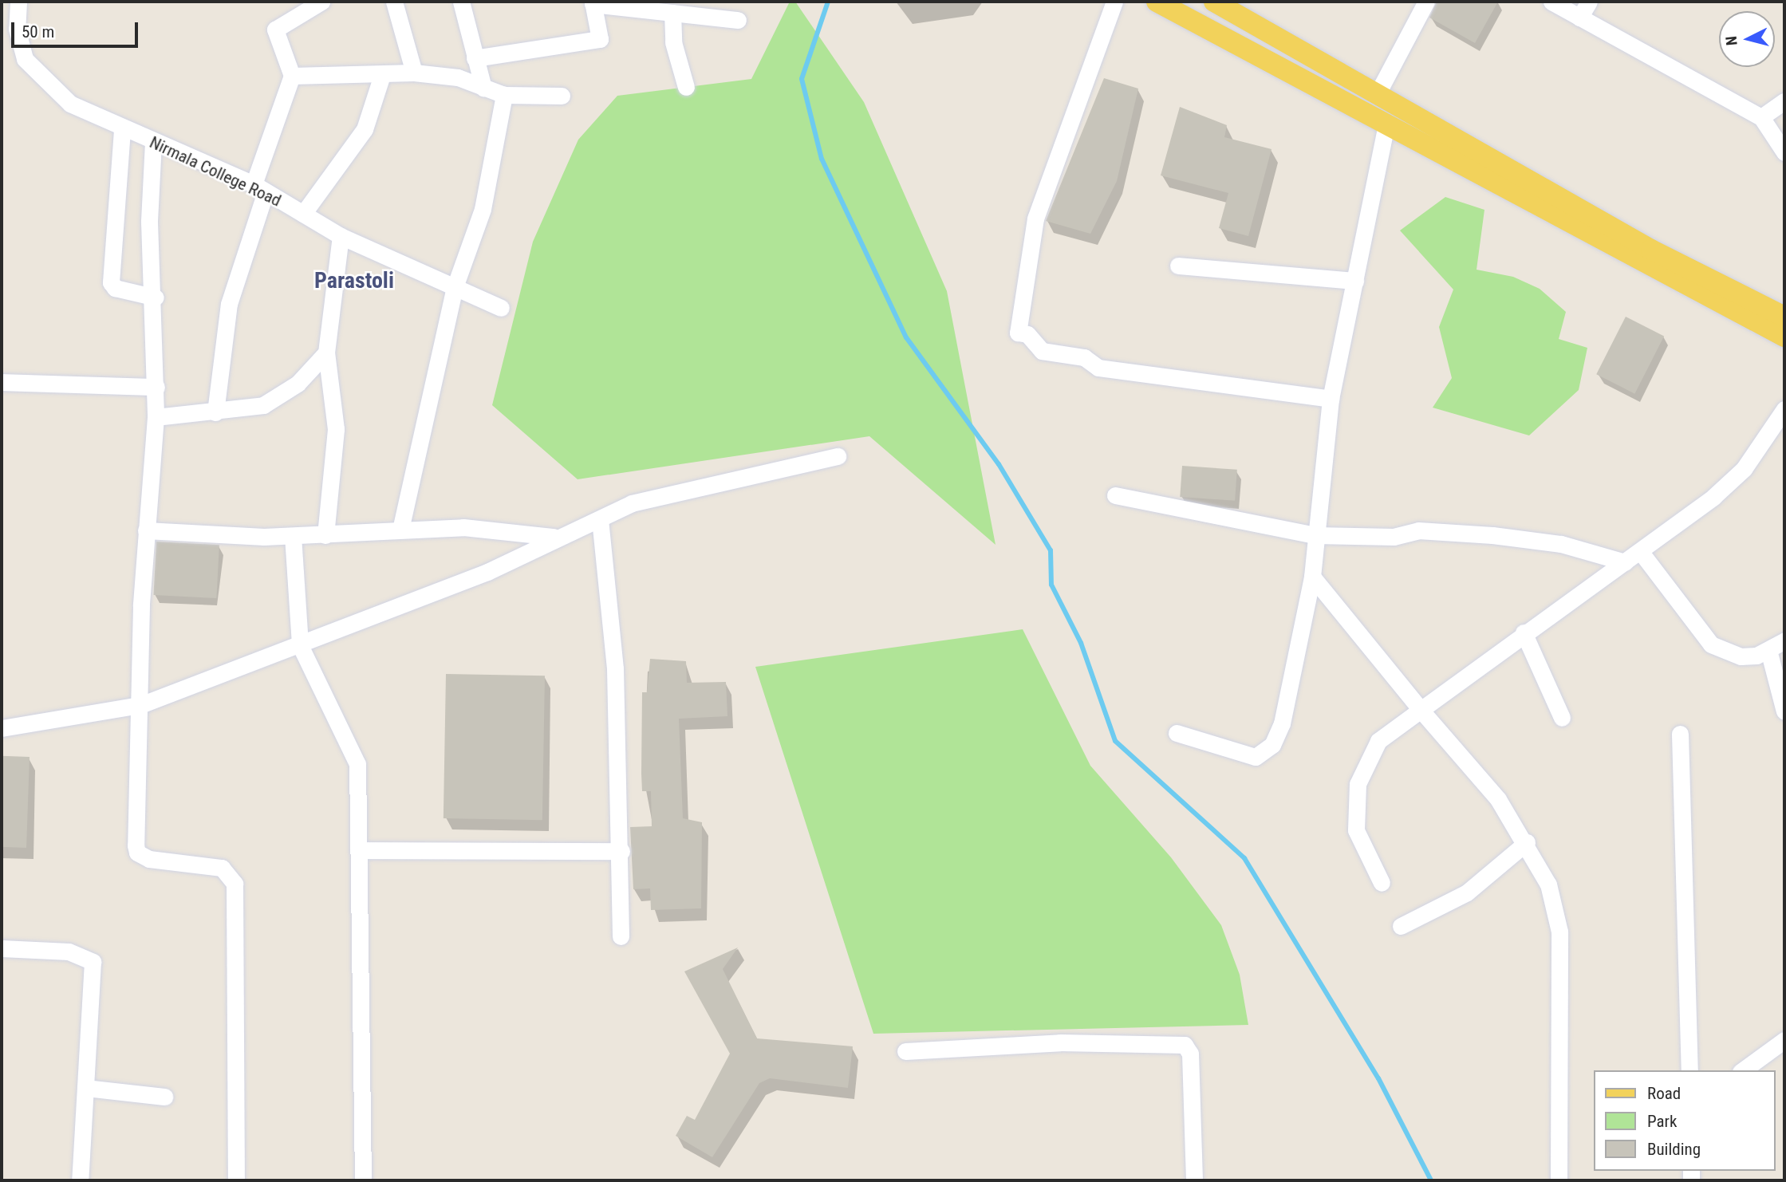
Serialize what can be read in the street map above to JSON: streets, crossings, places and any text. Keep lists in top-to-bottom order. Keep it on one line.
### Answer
{"streets":{"street":["Nirmala College Road"]},"districts":["Parastoli"],"legend":["Road","Park","Building"],"scale_bar":"50 m","north":"left"}
